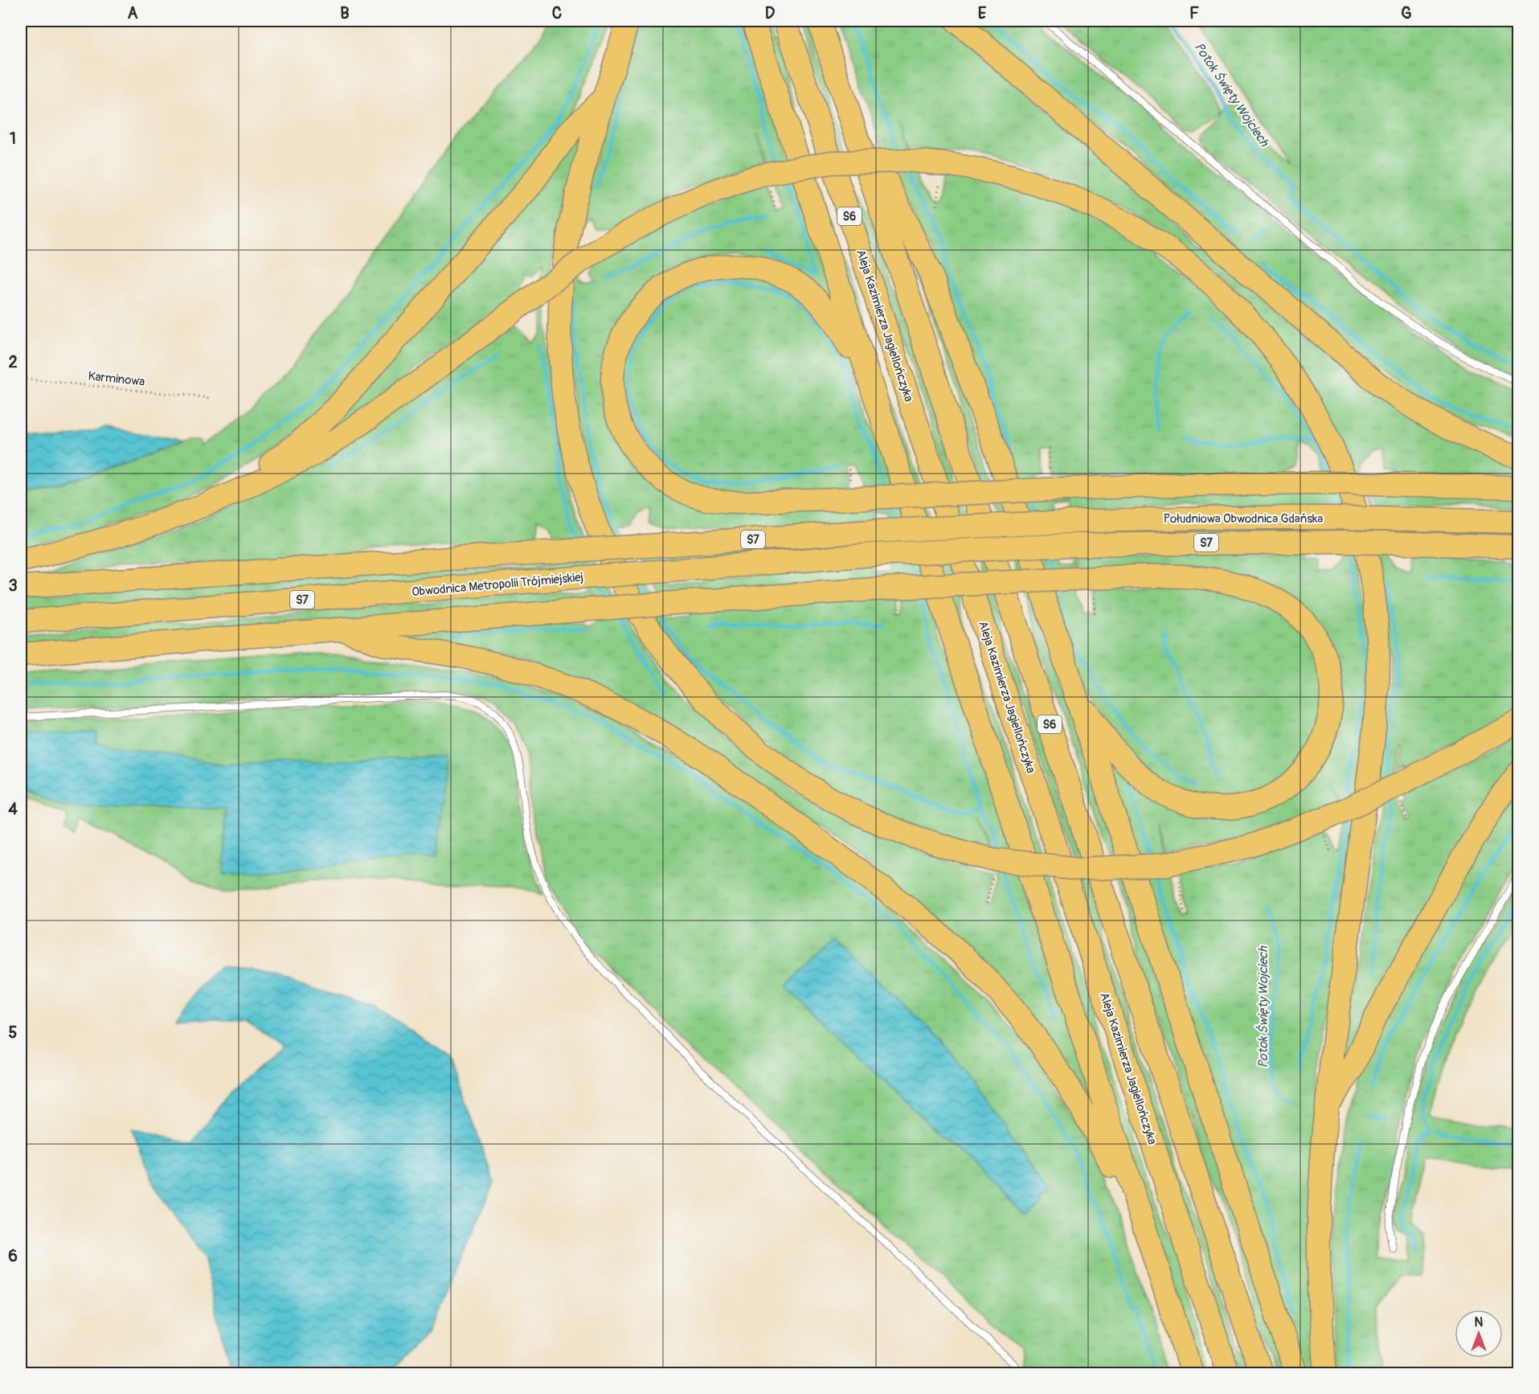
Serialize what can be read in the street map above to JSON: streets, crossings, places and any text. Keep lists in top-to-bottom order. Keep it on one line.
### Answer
{"streets":{"highway":["S6","Aleja Kazimierza Jagiellończyka","Południowa Obwodnica Gdańska","S7","Obwodnica Metropolii Trójmiejskiej"],"path":["Karminowa"]},"crossings":[["Południowa Obwodnica Gdańska","Obwodnica Metropolii Trójmiejskiej"]],"water":["Potok Święty Wojciech"],"north":"top","grid":{"columns":["A","B","C","D","E","F","G"],"rows":["1","2","3","4","5","6"]}}
